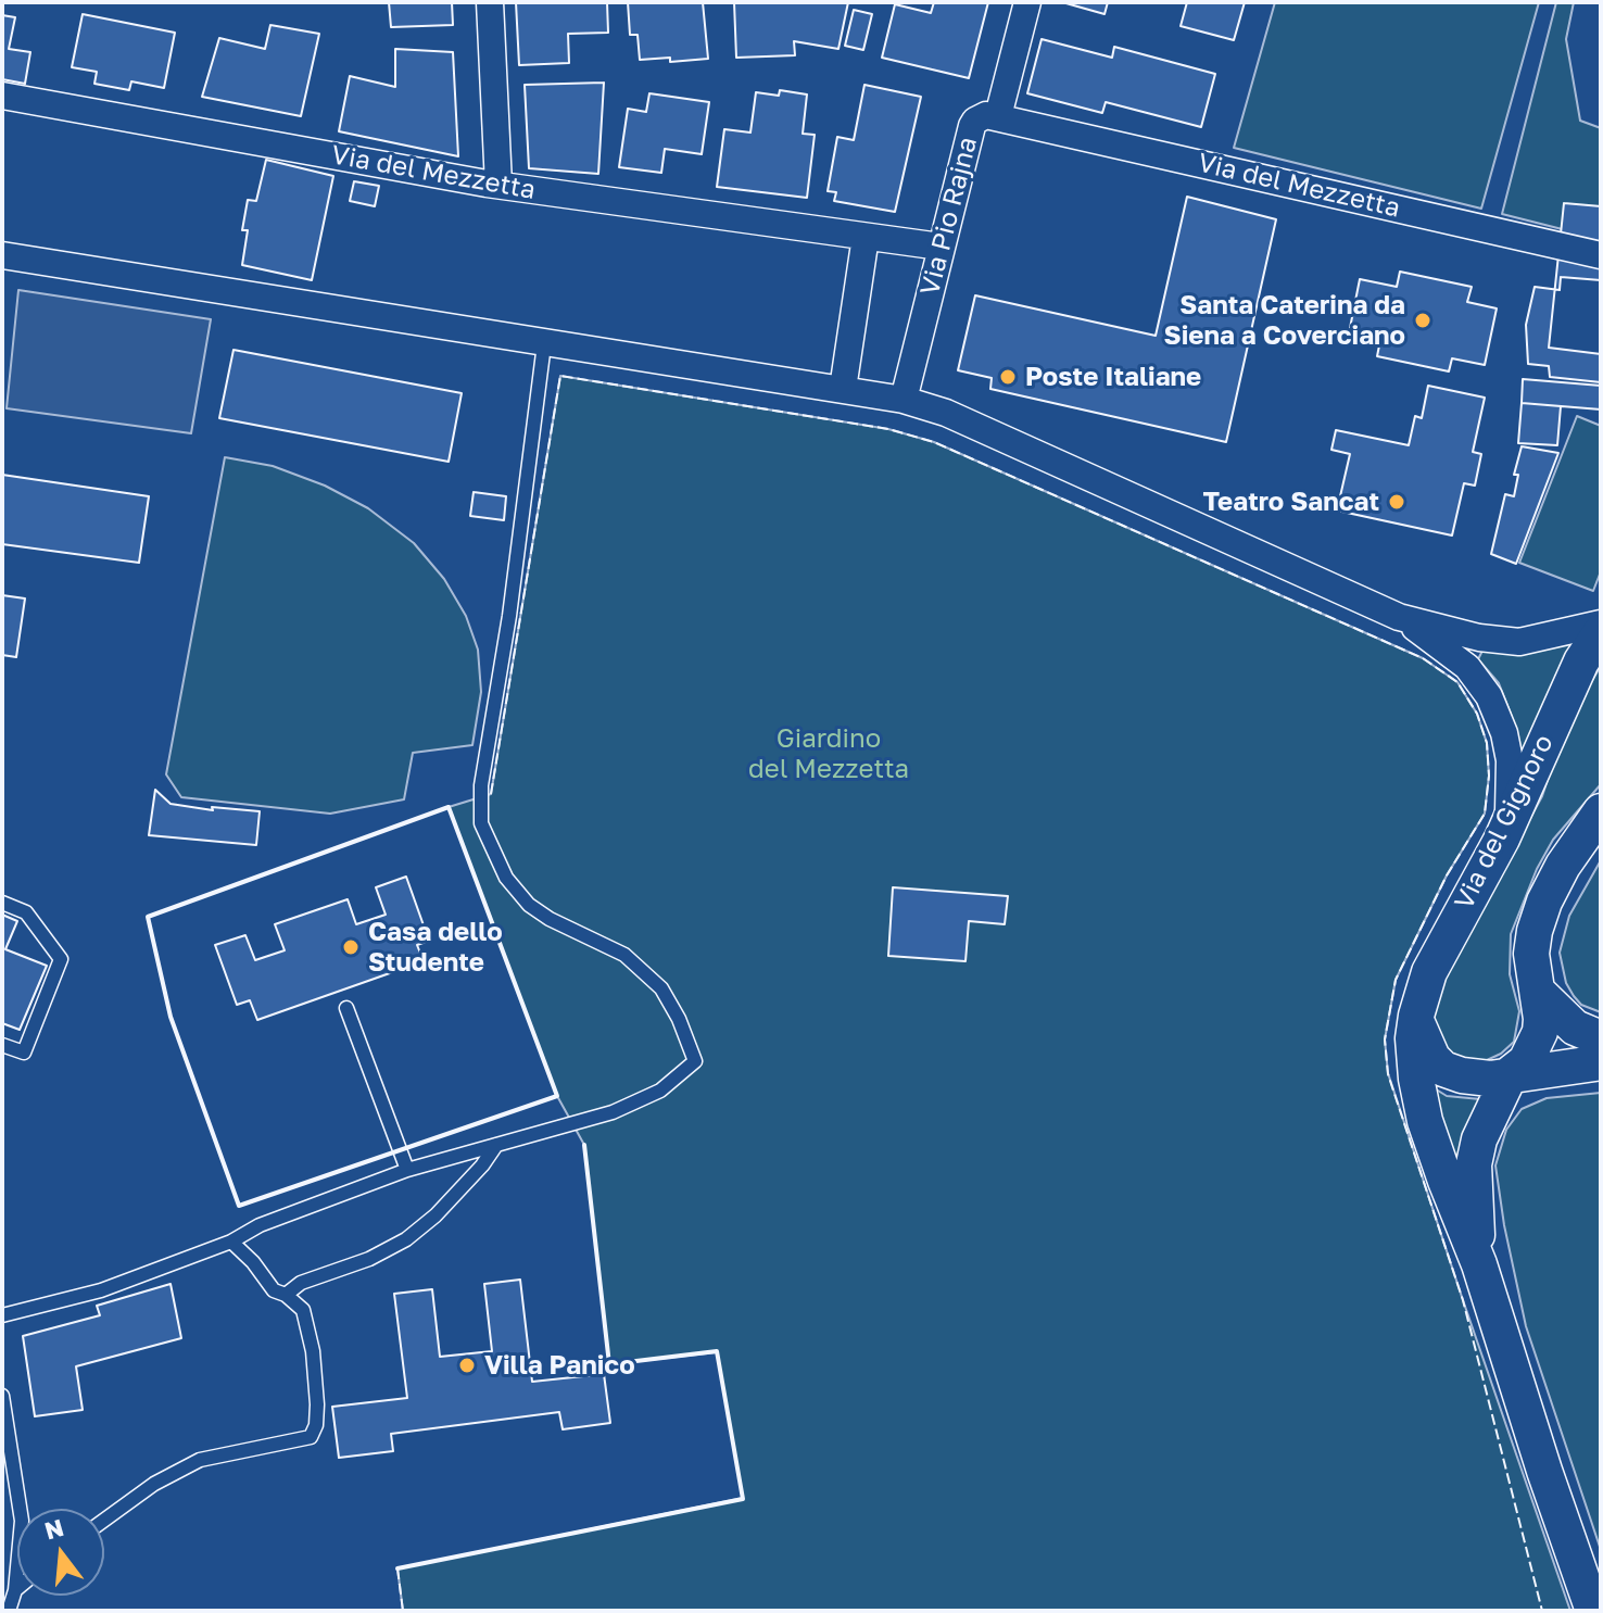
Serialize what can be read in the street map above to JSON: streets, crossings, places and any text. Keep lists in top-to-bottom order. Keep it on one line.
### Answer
{"streets":{"main road":["Via del Gignoro"],"street":["Via del Mezzetta","Via Pio Rajna"]},"crossings":[["Via del Mezzetta","Via Pio Rajna"]],"parks":["Giardino del Mezzetta"],"places":["Santa Caterina da Siena a Coverciano","Poste Italiane","Teatro Sancat","Casa dello Studente","Villa Panico"],"north":"top"}
